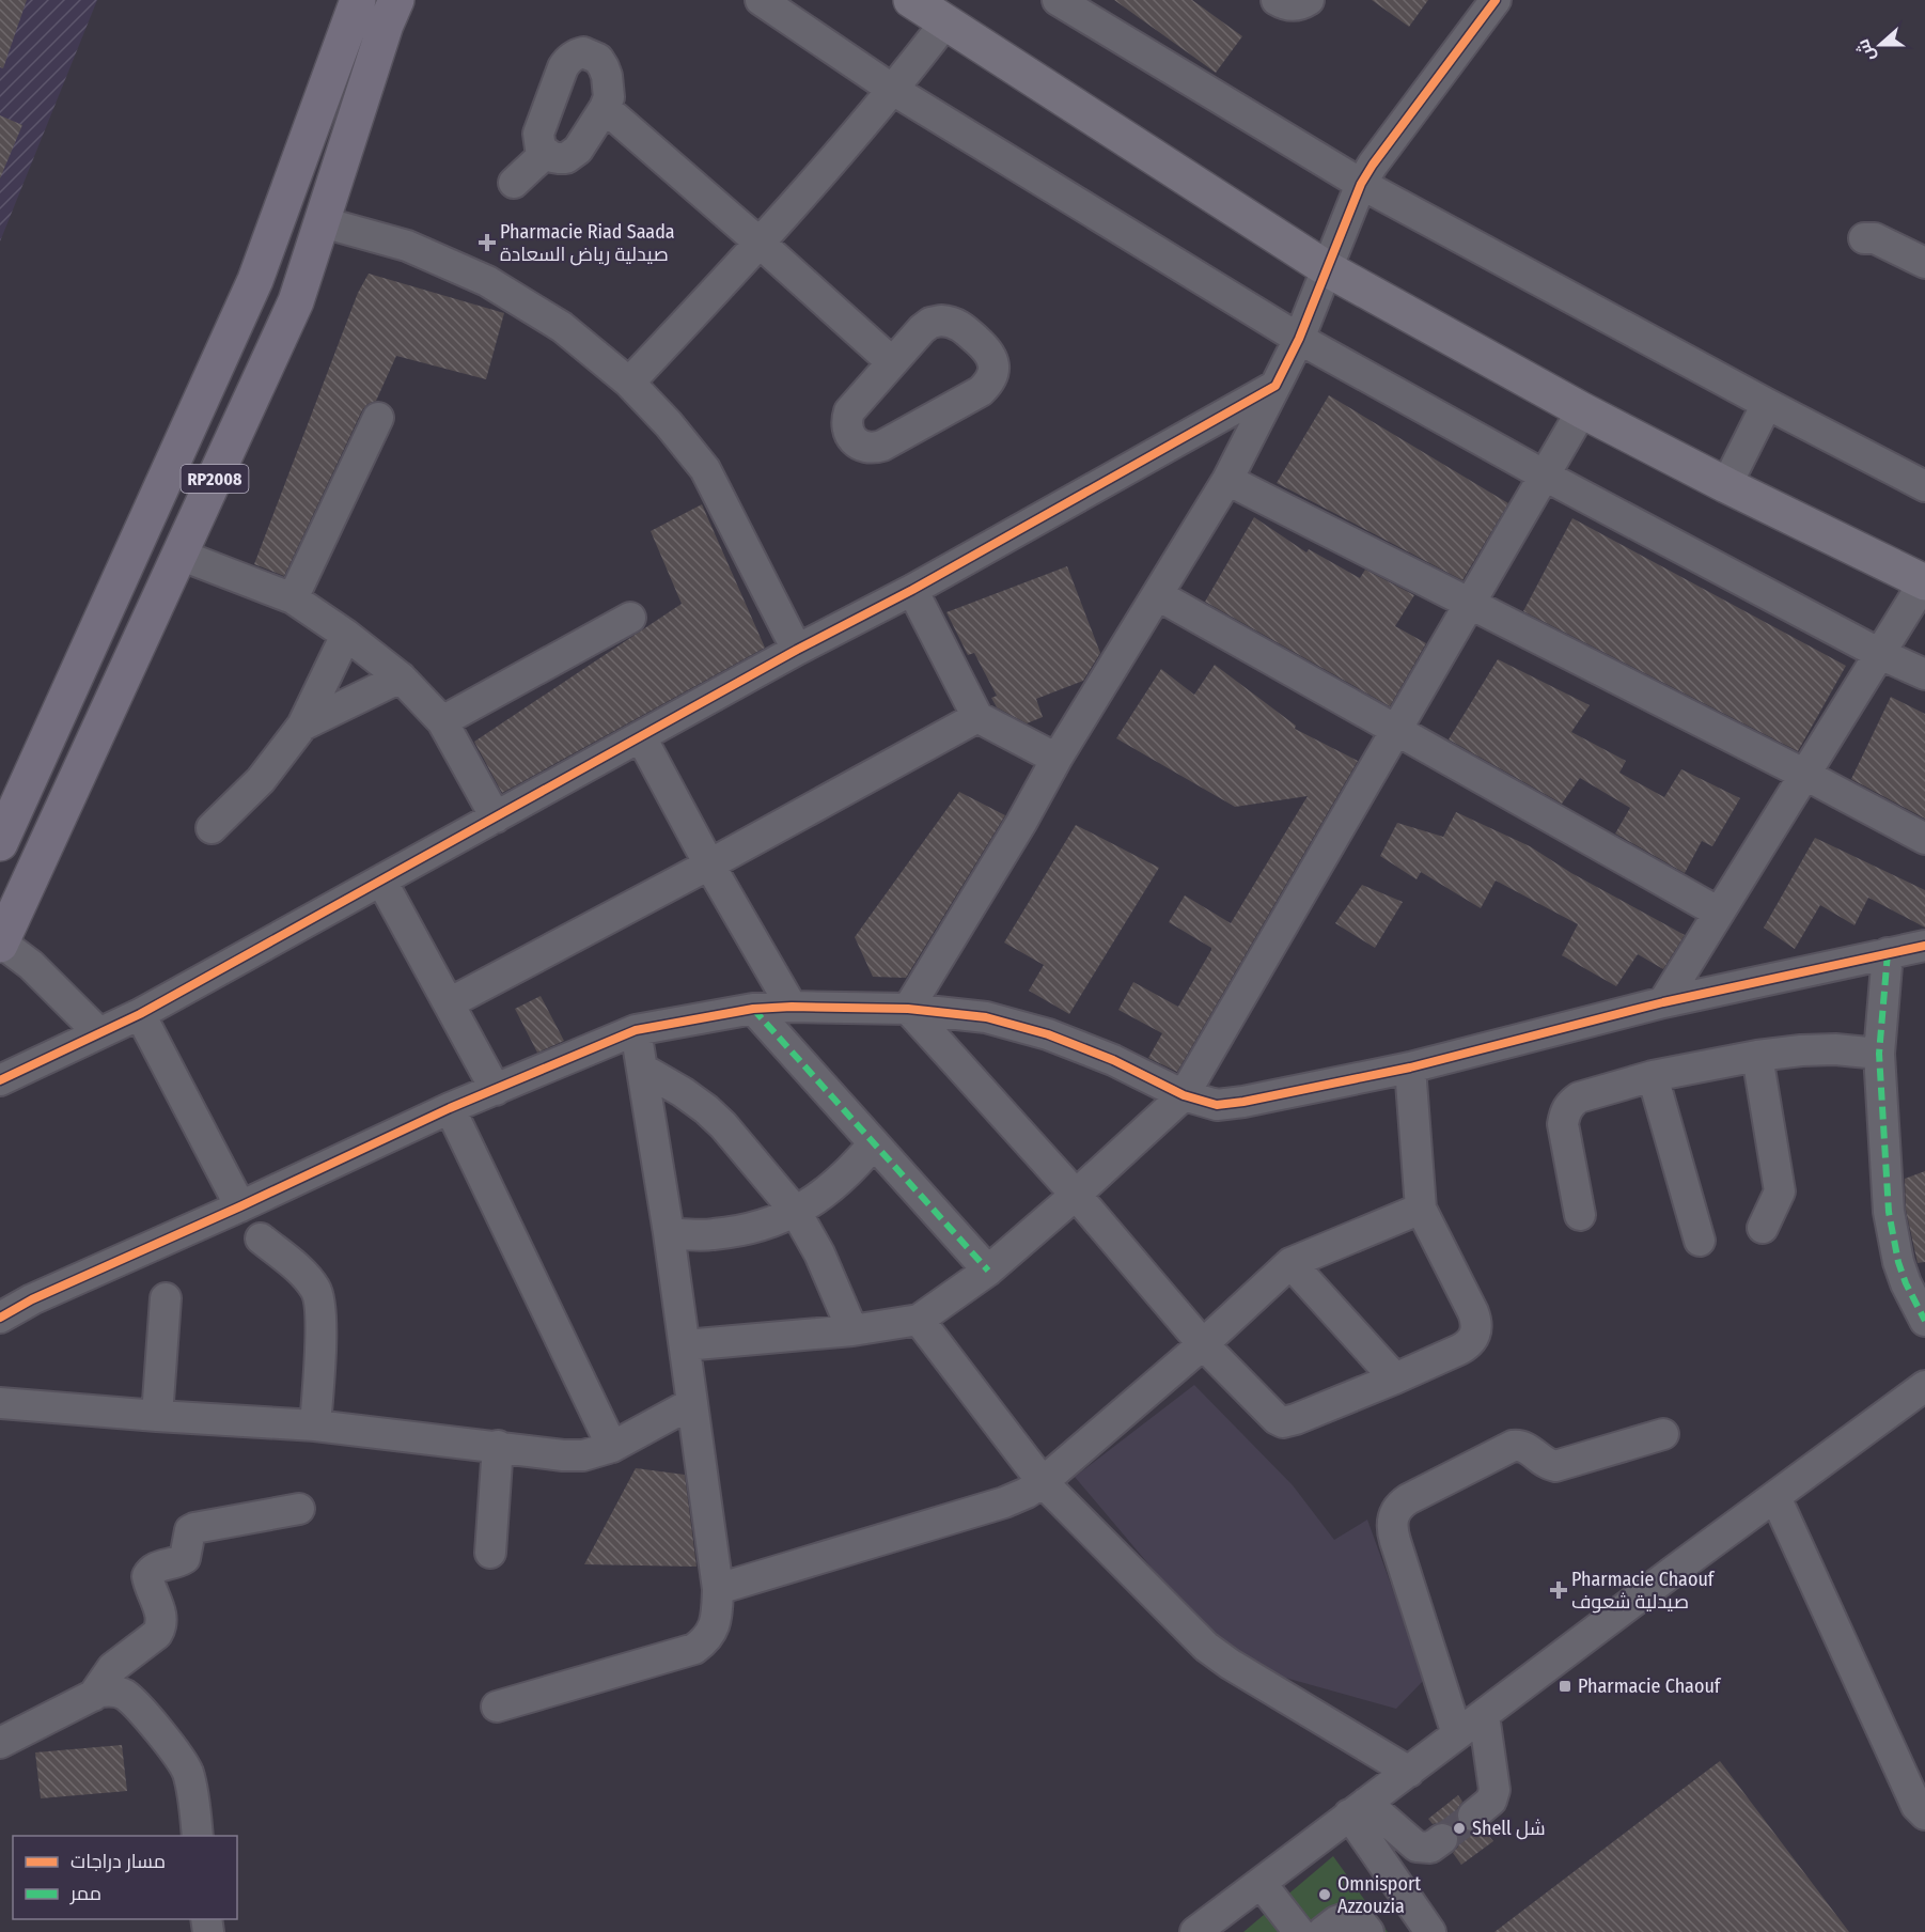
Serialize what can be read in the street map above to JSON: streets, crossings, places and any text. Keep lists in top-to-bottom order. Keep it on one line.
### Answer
{"streets":{"highway":["RP2008"]},"places":{"health":["Pharmacie Riad Saada صيدلية رياض السعادة","Pharmacie Chaouf صيدلية شعوف"],"transit":["Pharmacie Chaouf"],"other":["Shell شل","Omnisport Azzouzia"]},"legend":["مسار دراجات","ممر"],"north":"left"}
